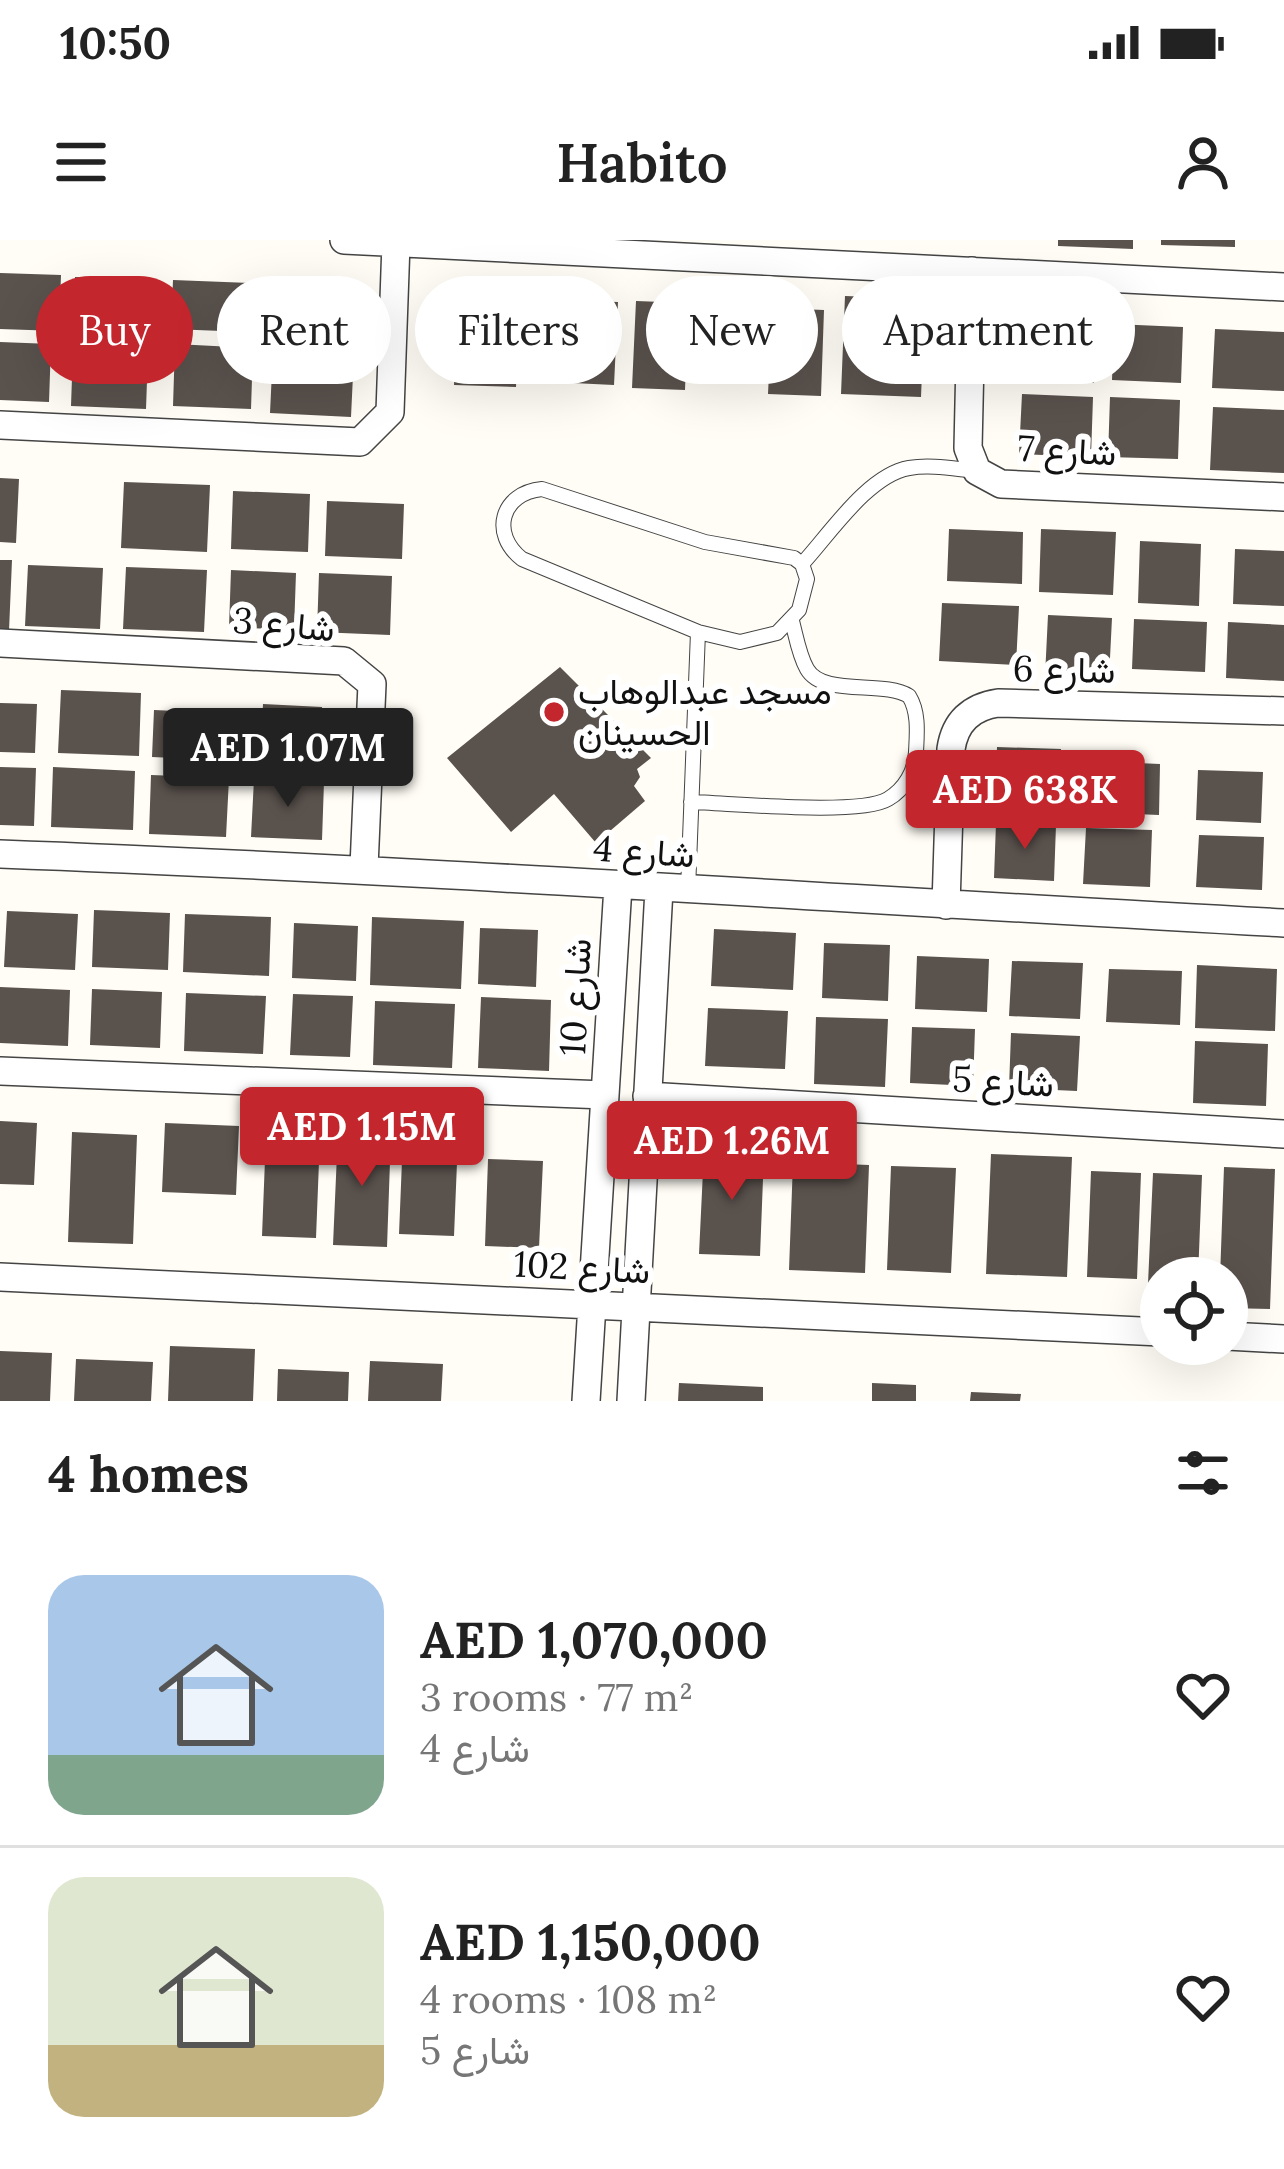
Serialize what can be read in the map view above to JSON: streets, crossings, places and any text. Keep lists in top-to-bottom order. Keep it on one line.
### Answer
{"streets":{"street":["شارع 7","شارع 3","شارع 6","شارع 4","شارع 10","شارع 5","شارع 102"]},"crossings":[["شارع 3","شارع 4"],["شارع 6","شارع 4"],["شارع 4","شارع 10"],["شارع 10","شارع 102"]],"places":["مسجد عبدالوهاب الحسينان"],"page":{"status":"10:50","header":"Habito","chip":["Buy","Rent","Filters","New","Apartment"],"price":["AED 1.07M","AED 638K","AED 1.15M","AED 1.26M"],"heading":"4 homes","list":[{"name":"AED 1,070,000","note":"3 rooms · 77 m² · شارع 4"},{"name":"AED 1,150,000","note":"4 rooms · 108 m² · شارع 5"}]}}
